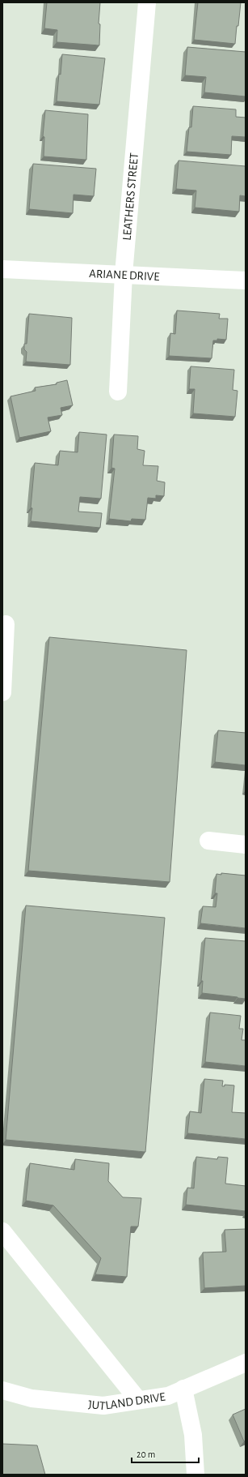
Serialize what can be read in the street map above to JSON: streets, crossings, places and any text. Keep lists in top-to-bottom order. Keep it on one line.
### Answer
{"streets":{"street":["LEATHERS STREET","ARIANE DRIVE","JUTLAND DRIVE"]},"crossings":[["LEATHERS STREET","ARIANE DRIVE"]],"scale_bar":"20 m"}
